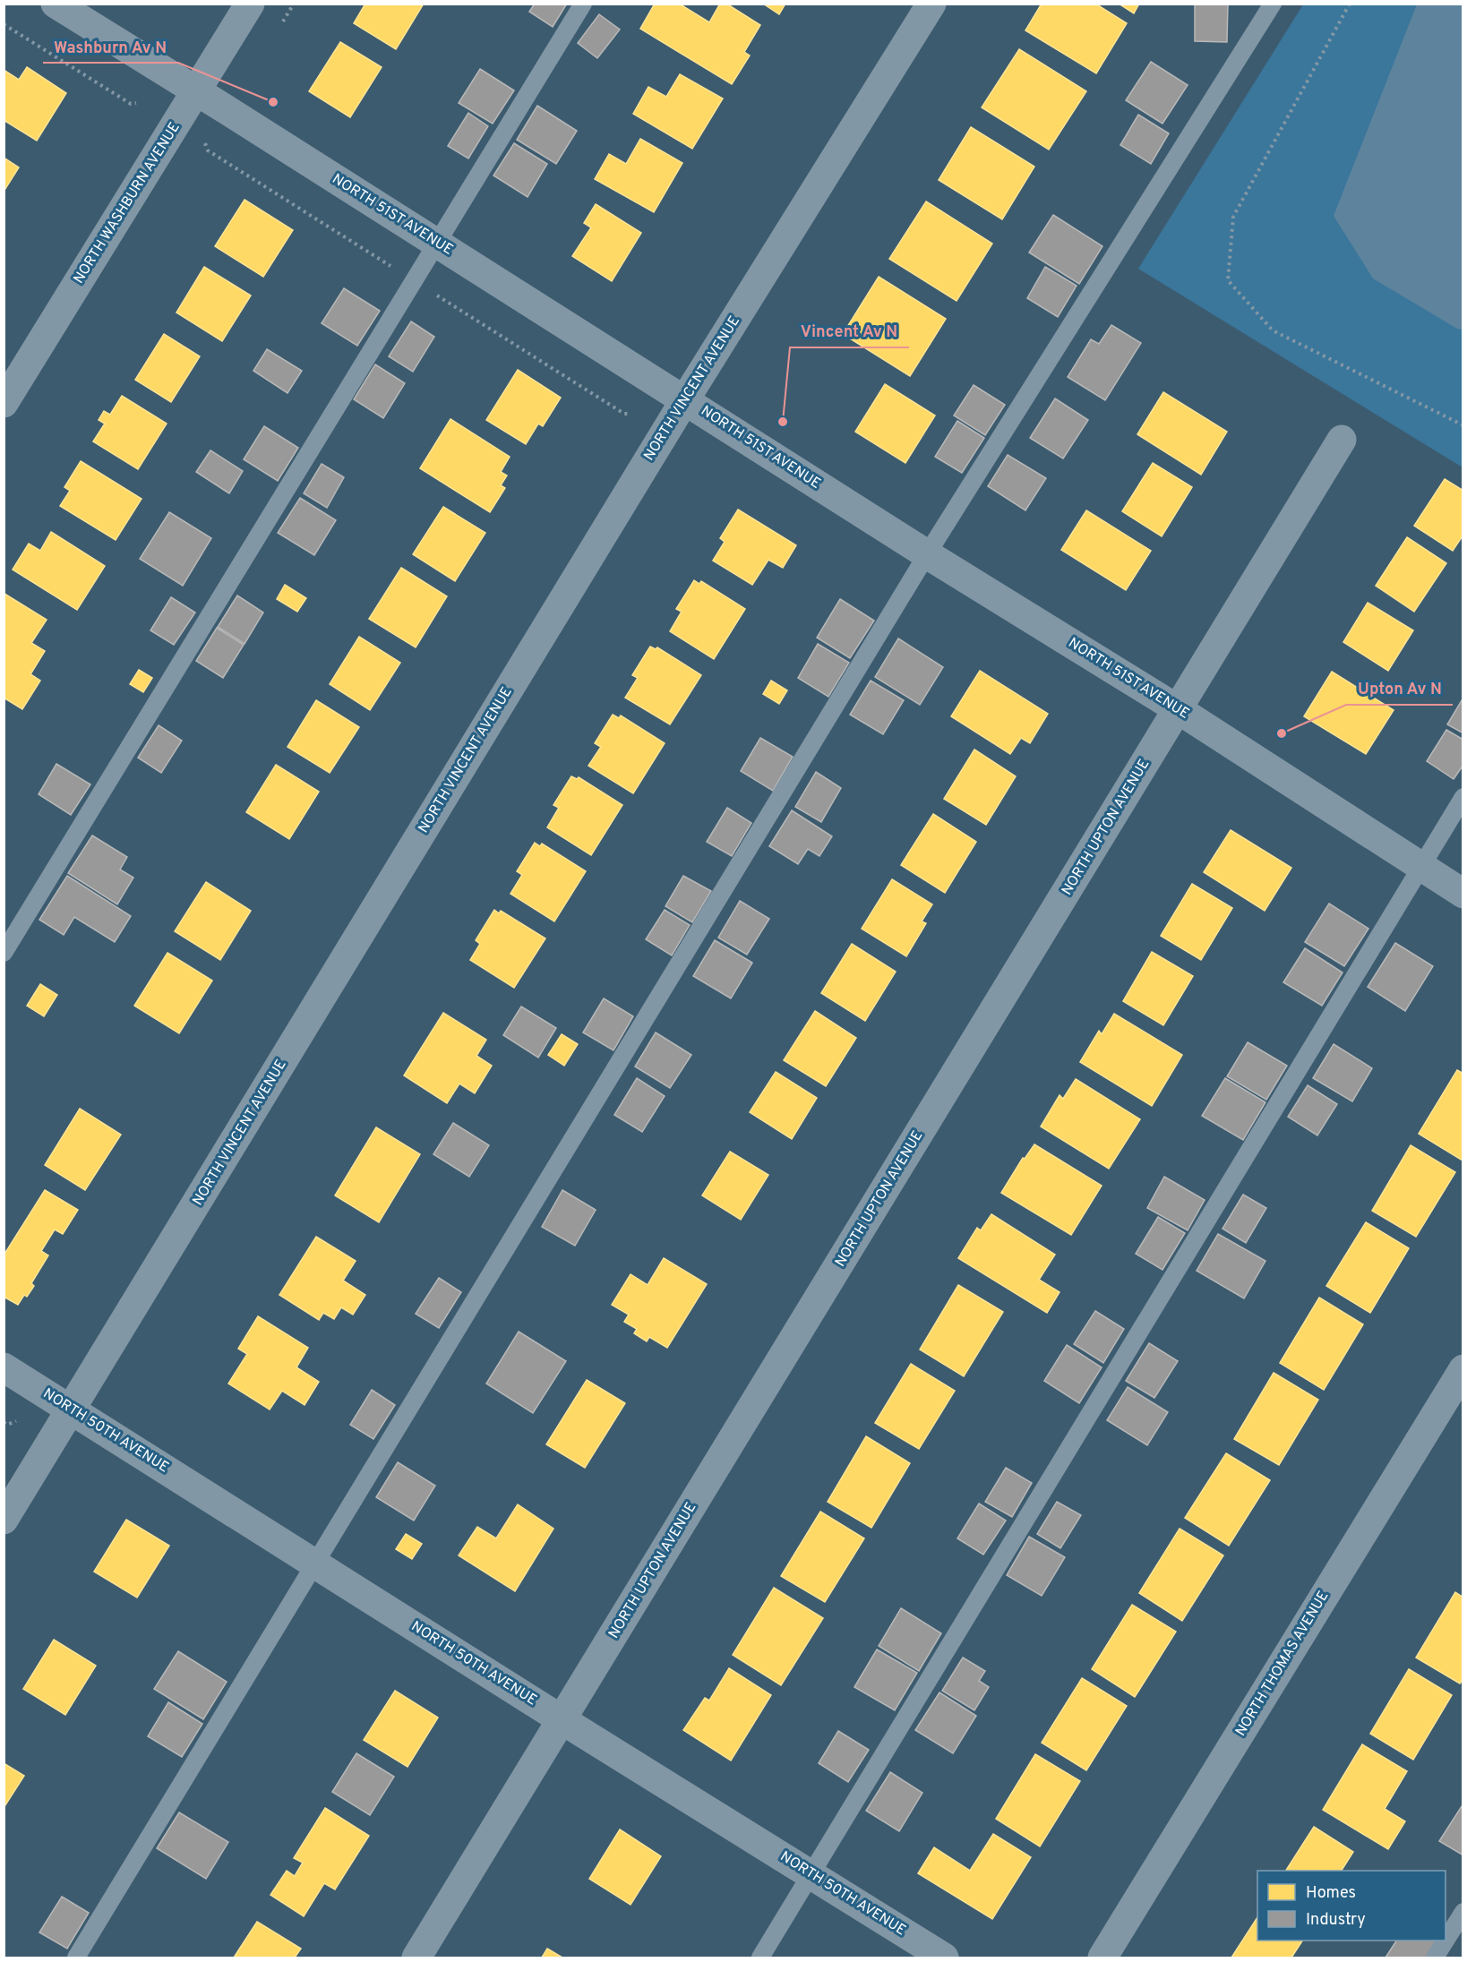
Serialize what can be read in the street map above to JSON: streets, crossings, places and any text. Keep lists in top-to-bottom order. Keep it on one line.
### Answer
{"streets":{"street":["NORTH WASHBURN AVENUE","NORTH 51ST AVENUE","NORTH VINCENT AVENUE","NORTH UPTON AVENUE","NORTH 50TH AVENUE","NORTH THOMAS AVENUE"]},"crossings":[["NORTH WASHBURN AVENUE","NORTH 51ST AVENUE"],["NORTH 51ST AVENUE","NORTH VINCENT AVENUE"],["NORTH 51ST AVENUE","NORTH UPTON AVENUE"],["NORTH VINCENT AVENUE","NORTH 50TH AVENUE"],["NORTH UPTON AVENUE","NORTH 50TH AVENUE"]],"places":["Washburn Av N","Vincent Av N","Upton Av N"],"legend":["Homes","Industry"]}
